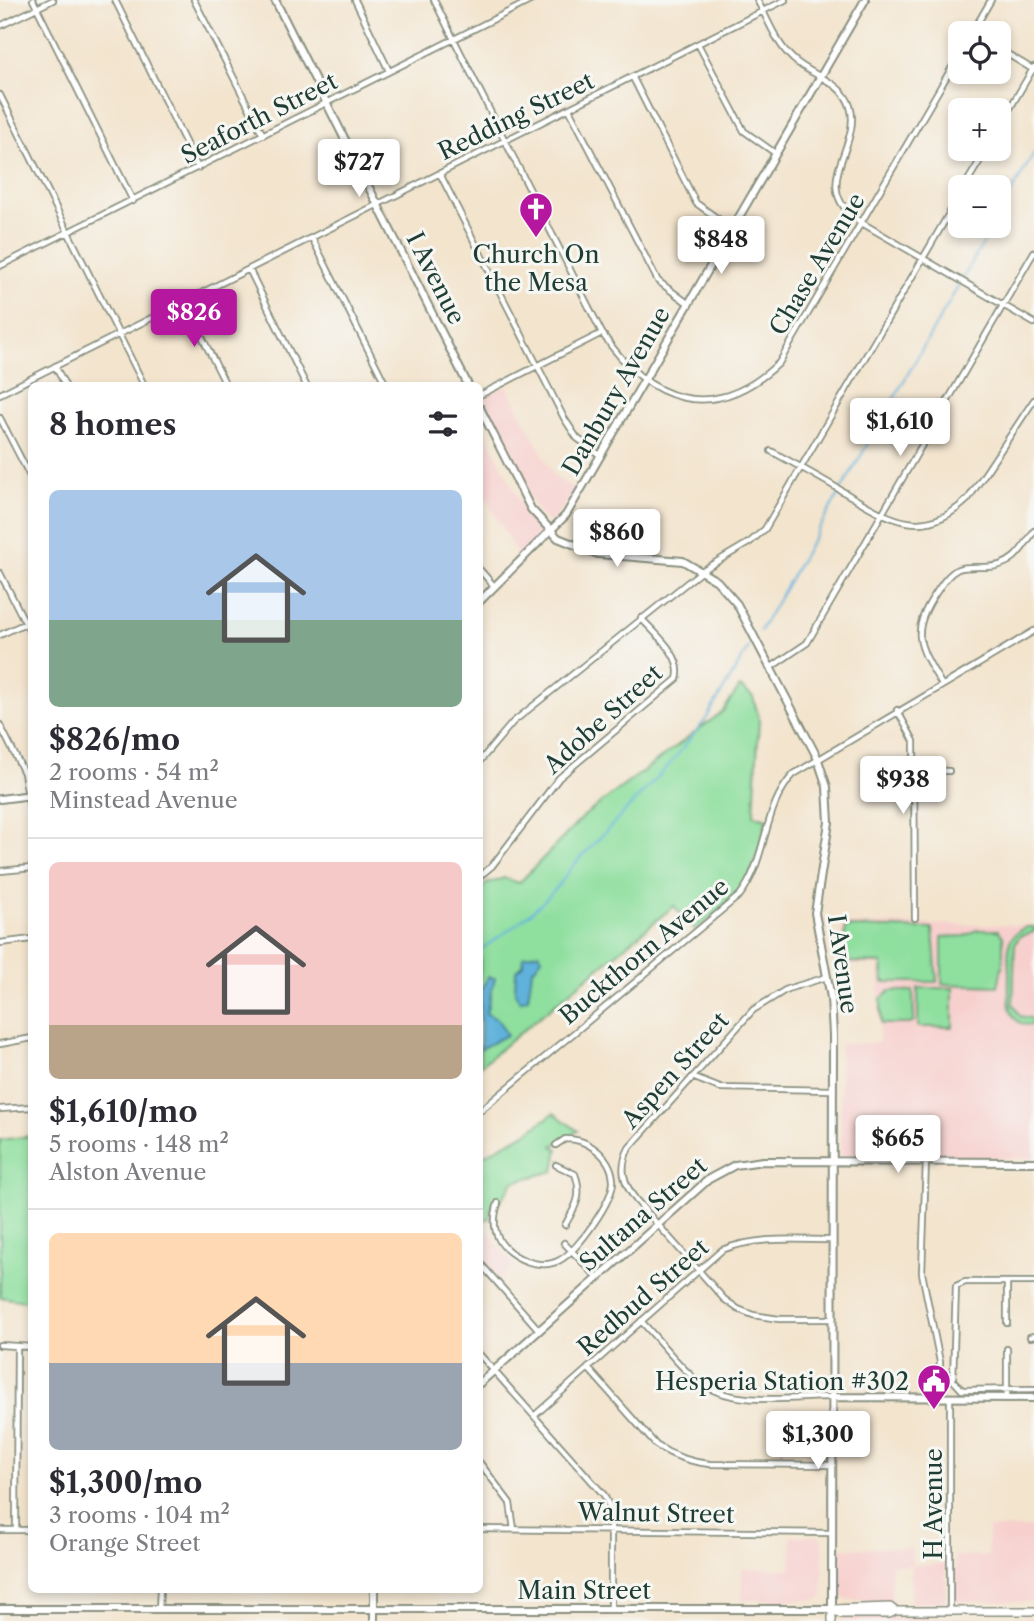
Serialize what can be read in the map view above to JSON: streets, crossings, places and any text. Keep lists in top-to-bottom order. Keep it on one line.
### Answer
{"streets":{"main road":["I Avenue","Danbury Avenue","Sultana Street","Main Street"],"street":["Redding Street","Seaforth Street","Chase Avenue","Adobe Street","Buckthorn Avenue","Aspen Street","Redbud Street","H Avenue","Walnut Street"]},"crossings":[["Redding Street","Chase Avenue"],["Redding Street","I Avenue"],["Seaforth Street","Chase Avenue"],["Seaforth Street","I Avenue"],["Chase Avenue","Danbury Avenue"],["I Avenue","Danbury Avenue"],["I Avenue","Buckthorn Avenue"],["I Avenue","Aspen Street"],["I Avenue","Sultana Street"],["I Avenue","Redbud Street"],["I Avenue","Walnut Street"],["I Avenue","Main Street"],["Aspen Street","Sultana Street"],["Aspen Street","Redbud Street"],["H Avenue","Main Street"]],"places":{"church":["Church On the Mesa"],"public building":["Hesperia Station #302"]},"page":{"map_buttons":["+","−"],"price":["$727","$848","$826","$1,610","$860","$938","$665","$1,300"],"heading":"8 homes","list":[{"name":"$826/mo","note":"2 rooms · 54 m² · Minstead Avenue"},{"name":"$1,610/mo","note":"5 rooms · 148 m² · Alston Avenue"},{"name":"$1,300/mo","note":"3 rooms · 104 m² · Orange Street"}]}}
